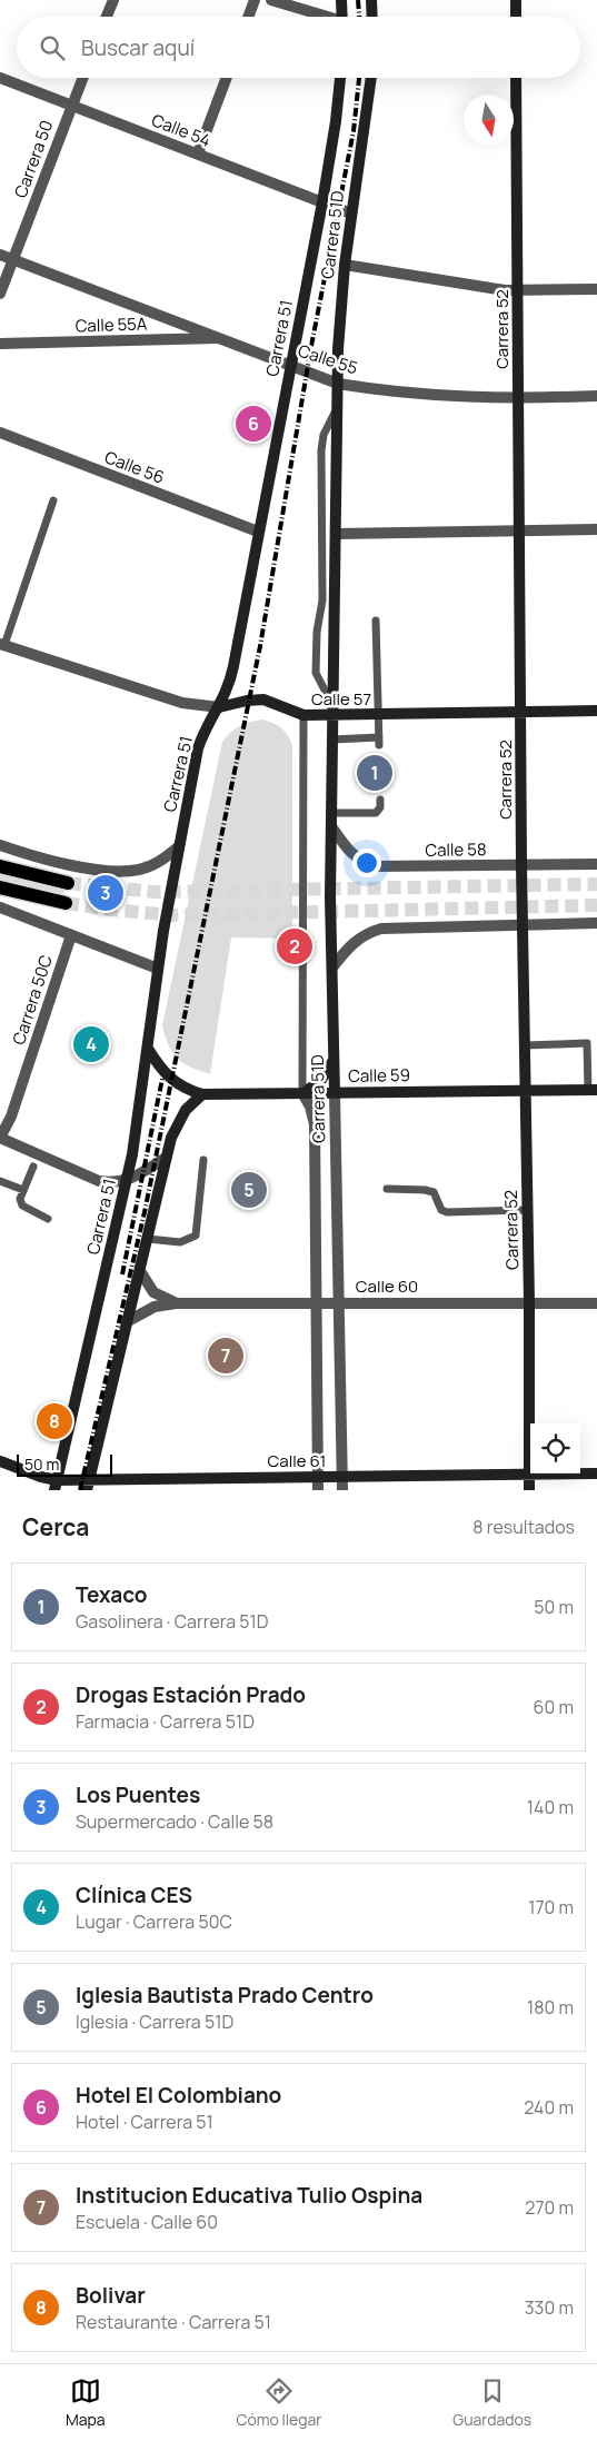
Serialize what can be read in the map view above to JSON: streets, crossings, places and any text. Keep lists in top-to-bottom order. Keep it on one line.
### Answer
{"streets":{"main road":["Carrera 51D","Carrera 52","Carrera 51","Calle 57","Calle 59","Calle 61"],"street":["Calle 54","Carrera 50","Calle 55A","Calle 55","Calle 56","Calle 58","Carrera 50C","Calle 60"]},"crossings":[["Calle 54","Carrera 50"],["Calle 54","Carrera 51D"],["Calle 54","Carrera 51"],["Carrera 50","Calle 55"],["Carrera 51D","Calle 55"],["Carrera 51D","Calle 57"],["Carrera 51D","Calle 58"],["Carrera 51D","Calle 59"],["Carrera 51D","Calle 60"],["Carrera 51D","Calle 61"],["Calle 55A","Calle 55"],["Carrera 52","Calle 55"],["Carrera 52","Calle 57"],["Carrera 52","Calle 58"],["Carrera 52","Calle 59"],["Carrera 52","Calle 60"],["Carrera 52","Calle 61"],["Carrera 51","Calle 55"],["Carrera 51","Calle 56"],["Carrera 51","Calle 57"],["Carrera 51","Calle 59"],["Carrera 51","Calle 61"]],"scale_bar":"50 m","north":"bottom","page":{"search":"Buscar aquí","pins":["6","1","3","2","4","5","7","8"],"scale":"50 m","heading":["Cerca","8 resultados"],"list":[{"mark":"1","name":"Texaco","note":"Gasolinera · Carrera 51D","value":"50 m"},{"mark":"2","name":"Drogas Estación Prado","note":"Farmacia · Carrera 51D","value":"60 m"},{"mark":"3","name":"Los Puentes","note":"Supermercado · Calle 58","value":"140 m"},{"mark":"4","name":"Clínica CES","note":"Lugar · Carrera 50C","value":"170 m"},{"mark":"5","name":"Iglesia Bautista Prado Centro","note":"Iglesia · Carrera 51D","value":"180 m"},{"mark":"6","name":"Hotel El Colombiano","note":"Hotel · Carrera 51","value":"240 m"},{"mark":"7","name":"Institucion Educativa Tulio Ospina","note":"Escuela · Calle 60","value":"270 m"},{"mark":"8","name":"Bolivar","note":"Restaurante · Carrera 51","value":"330 m"}],"nav":["Mapa","Cómo llegar","Guardados"]}}
